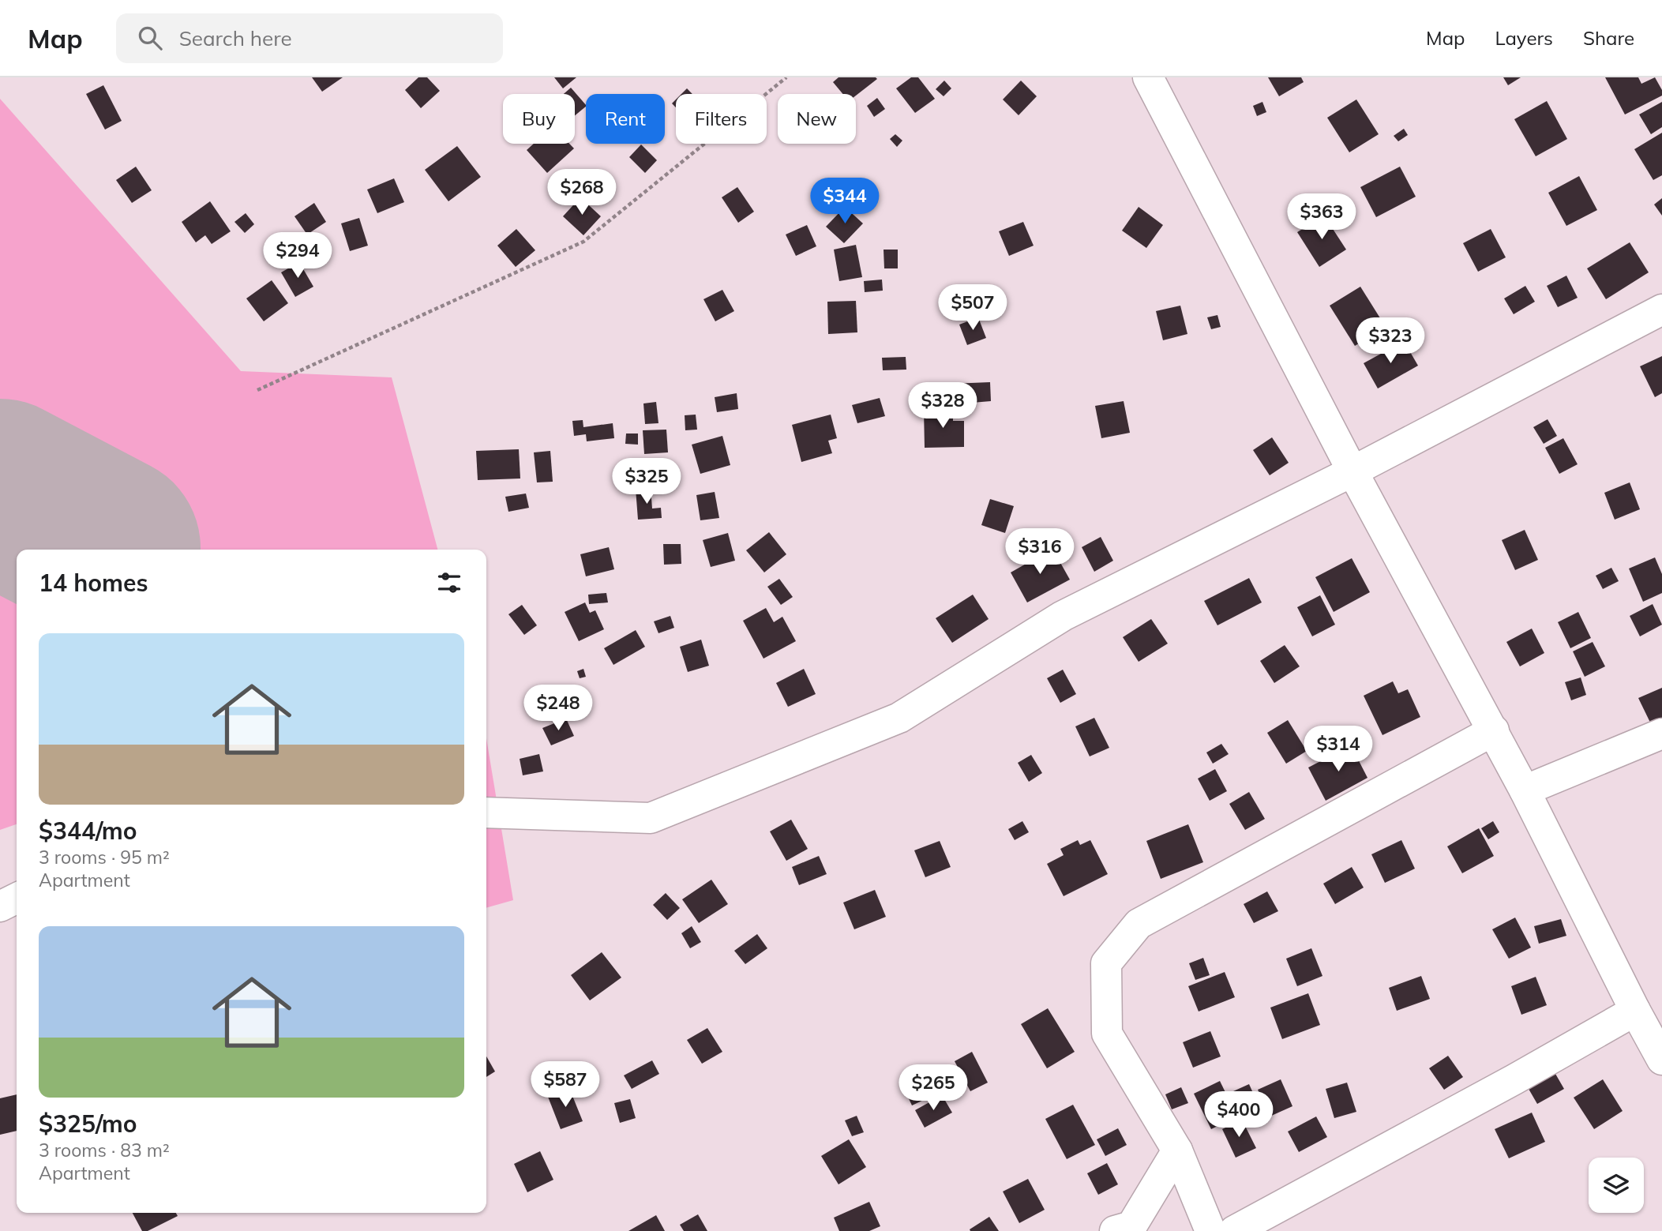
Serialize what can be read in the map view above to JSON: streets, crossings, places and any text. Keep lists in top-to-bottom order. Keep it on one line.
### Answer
{"page":{"header":"Map","search":"Search here","nav":["Map","Layers","Share"],"chip":["Buy","Rent","Filters","New"],"price":["$268","$344","$363","$294","$507","$323","$328","$325","$316","$248","$314","$587","$265","$400"],"heading":"14 homes","list":[{"name":"$344/mo","note":"3 rooms · 95 m² · Apartment"},{"name":"$325/mo","note":"3 rooms · 83 m² · Apartment"}]}}
